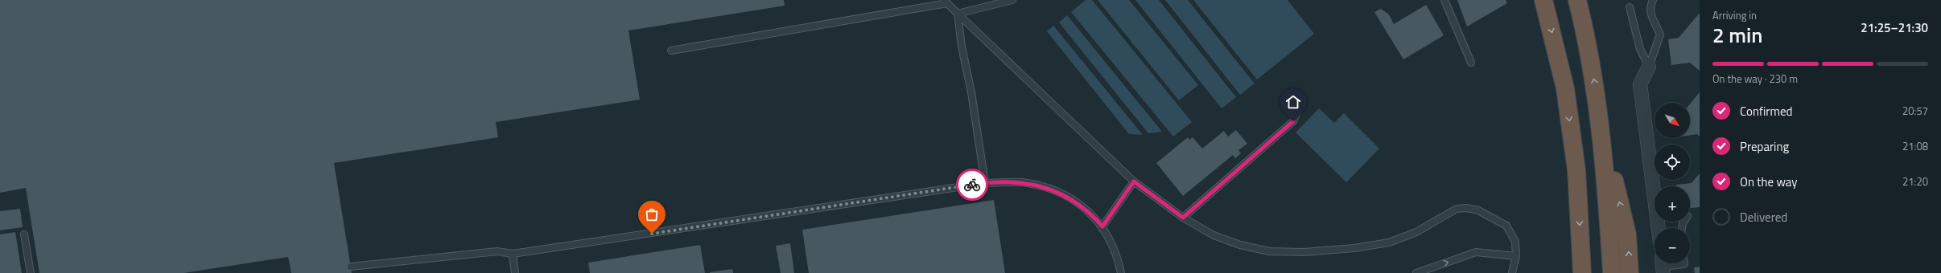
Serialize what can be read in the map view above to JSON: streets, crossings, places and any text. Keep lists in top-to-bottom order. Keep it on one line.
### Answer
{"north":"bottom right","page":{"heading":["2 min","Arriving in","21:25–21:30"],"bar":"On the way · 230 m","list":[["Confirmed","20:57"],["Preparing","21:08"],["On the way","21:20"],"Delivered"],"map_buttons":["+","−"]}}
